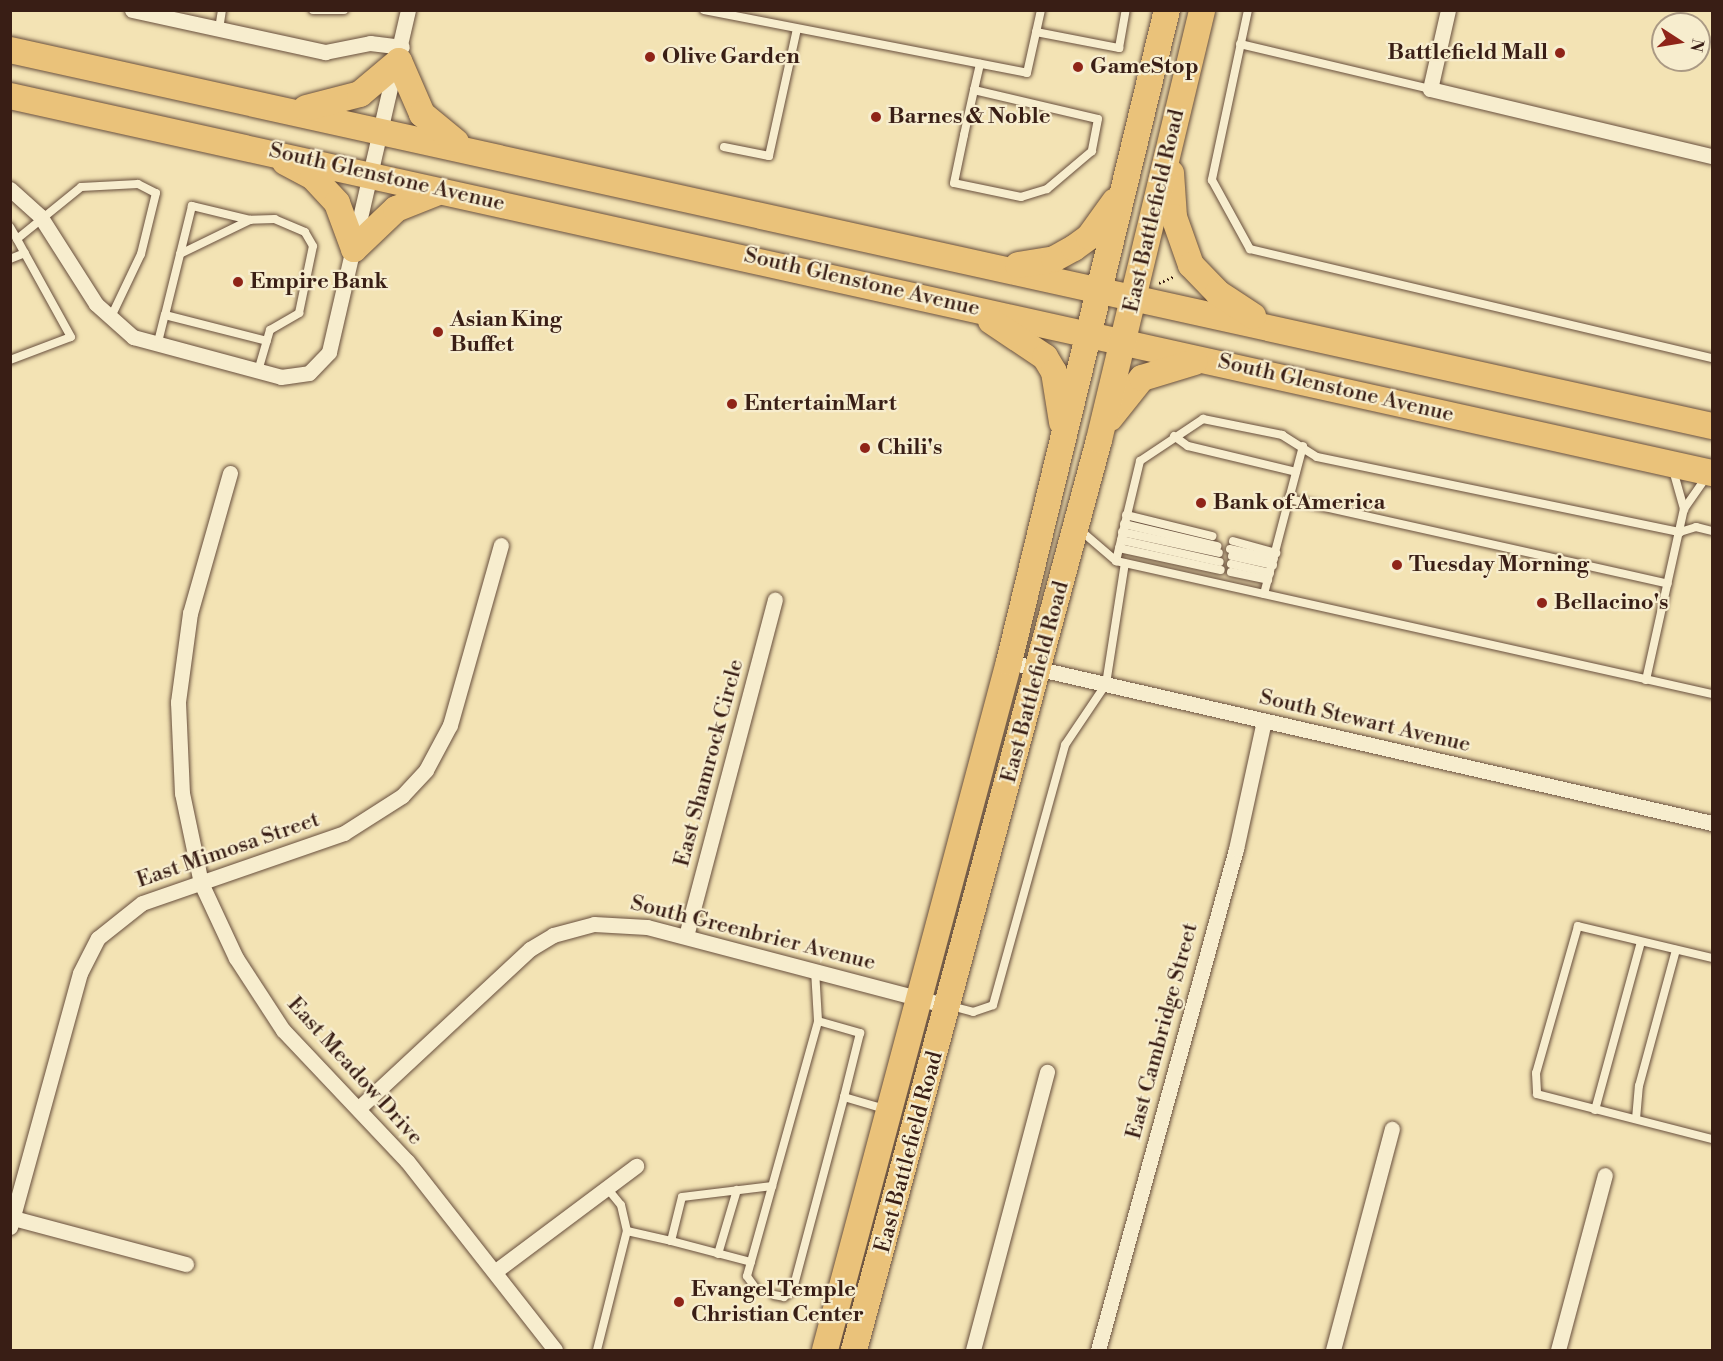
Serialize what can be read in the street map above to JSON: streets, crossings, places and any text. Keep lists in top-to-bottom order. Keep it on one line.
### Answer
{"streets":{"main road":["South Glenstone Avenue","East Battlefield Road"],"street":["South Stewart Avenue","East Shamrock Circle","East Mimosa Street","South Greenbrier Avenue","East Cambridge Street","East Meadow Drive"]},"crossings":[["South Glenstone Avenue","East Battlefield Road"],["East Battlefield Road","South Stewart Avenue"],["East Battlefield Road","South Greenbrier Avenue"],["South Stewart Avenue","East Cambridge Street"],["East Shamrock Circle","South Greenbrier Avenue"],["East Mimosa Street","East Meadow Drive"],["South Greenbrier Avenue","East Meadow Drive"]],"places":["Battlefield Mall","Olive Garden","GameStop","Barnes & Noble","Empire Bank","Asian King Buffet","EntertainMart","Chili's","Bank of America","Tuesday Morning","Bellacino's","Evangel Temple Christian Center"],"north":"right"}
